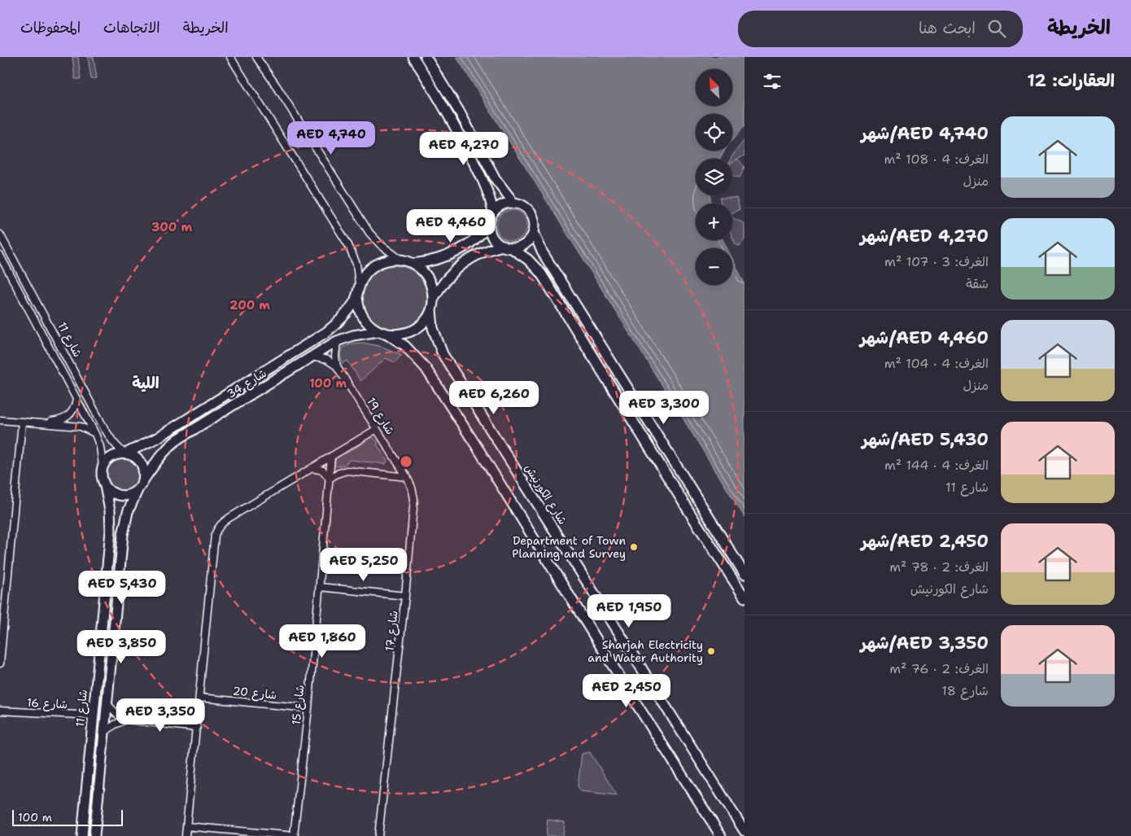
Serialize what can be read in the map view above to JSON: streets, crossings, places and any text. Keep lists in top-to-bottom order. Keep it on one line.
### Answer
{"streets":{"street":["شارع 11","شارع 34","شارع 19","شارع الكورنيش","شارع 17","شارع 20","شارع 16","شارع 15"]},"crossings":[["شارع 11","شارع 34"],["شارع 11","شارع 16"],["شارع 34","شارع الكورنيش"],["شارع 19","شارع 17"],["شارع 20","شارع 15"]],"districts":["اللية"],"places":["Department of Town Planning and Survey","Sharjah Electricity and Water Authority"],"scale_bar":"100 m","north":"top left","page":{"header":"الخريطة","search":"ابحث هنا","nav":["الخريطة","الاتجاهات","المحفوظات"],"heading":"العقارات: 12","map_buttons":["+","−"],"list":[{"name":"AED 4,740/شهر","note":"الغرف: 4 · 108 m² · منزل"},{"name":"AED 4,270/شهر","note":"الغرف: 3 · 107 m² · شقة"},{"name":"AED 4,460/شهر","note":"الغرف: 4 · 104 m² · منزل"},{"name":"AED 5,430/شهر","note":"الغرف: 4 · 144 m² · شارع 11"},{"name":"AED 2,450/شهر","note":"الغرف: 2 · 78 m² · شارع الكورنيش"},{"name":"AED 3,350/شهر","note":"الغرف: 2 · 76 m² · شارع 18"}],"price":["AED 4,740","AED 4,270","AED 4,460","AED 6,260","AED 3,300","AED 5,250","AED 5,430","AED 1,950","AED 1,860","AED 3,850","AED 2,450","AED 3,350"],"scale":"100 m"},"rings":["300 m","200 m","100 m"]}
